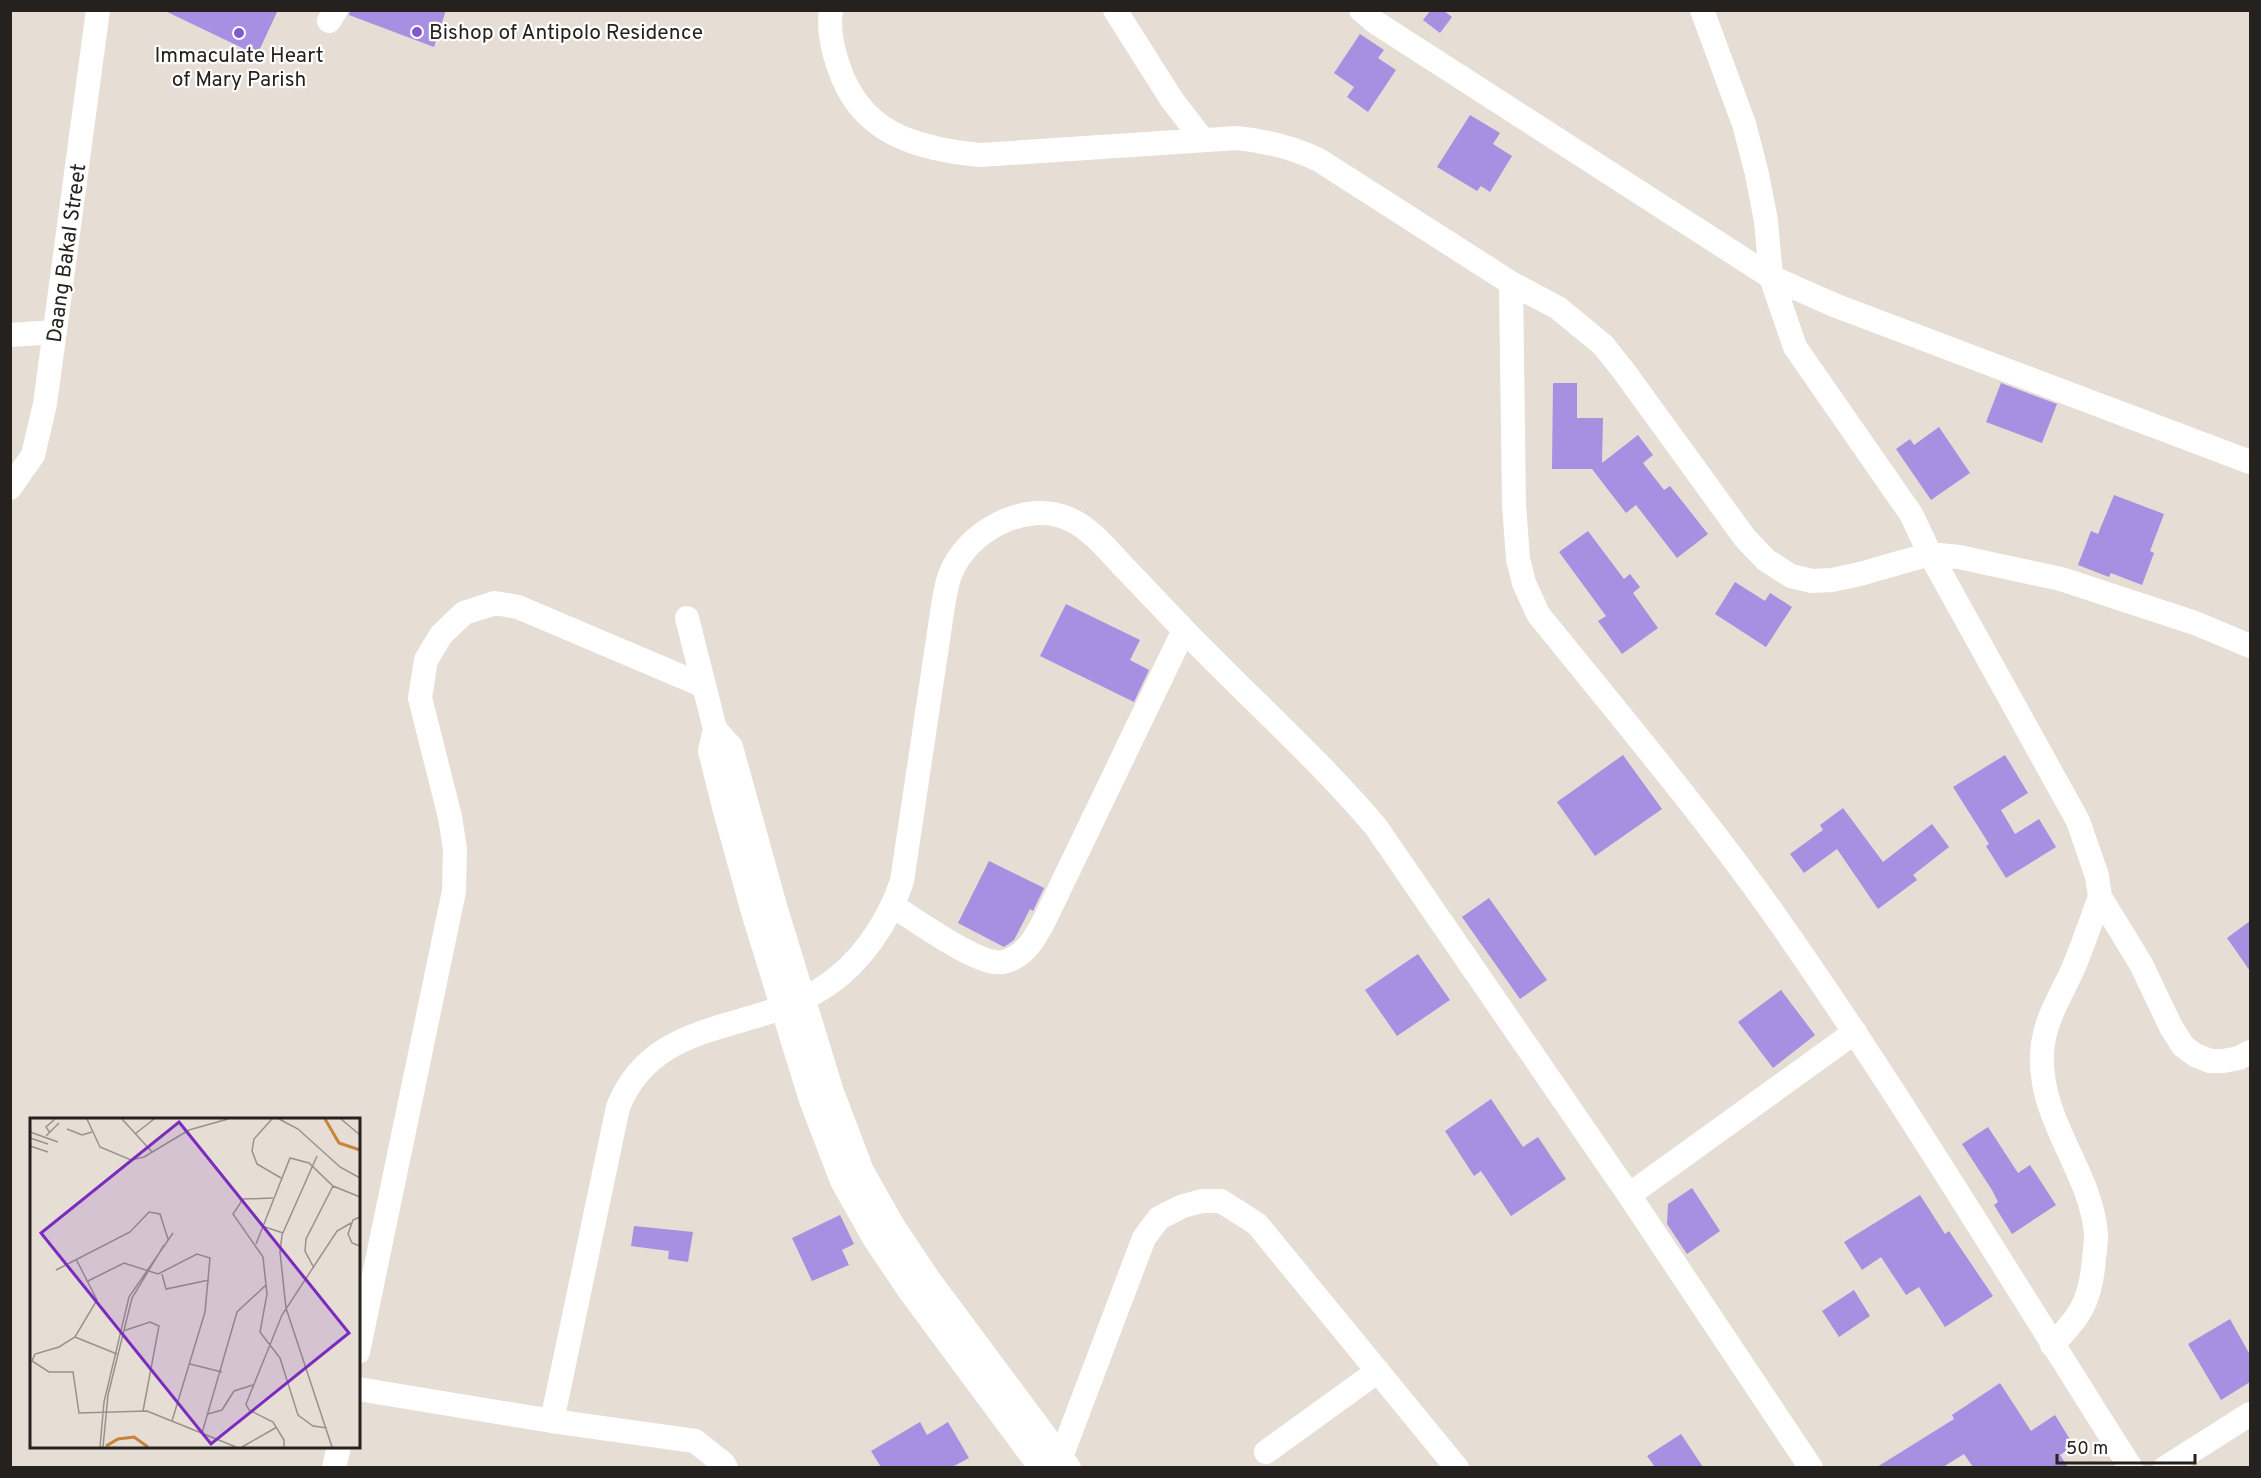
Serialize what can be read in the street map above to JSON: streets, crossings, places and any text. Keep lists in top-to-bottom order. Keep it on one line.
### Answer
{"streets":{"street":["Daang Bakal Street"]},"places":["Bishop of Antipolo Residence","Immaculate Heart of Mary Parish"],"scale_bar":"50 m"}
